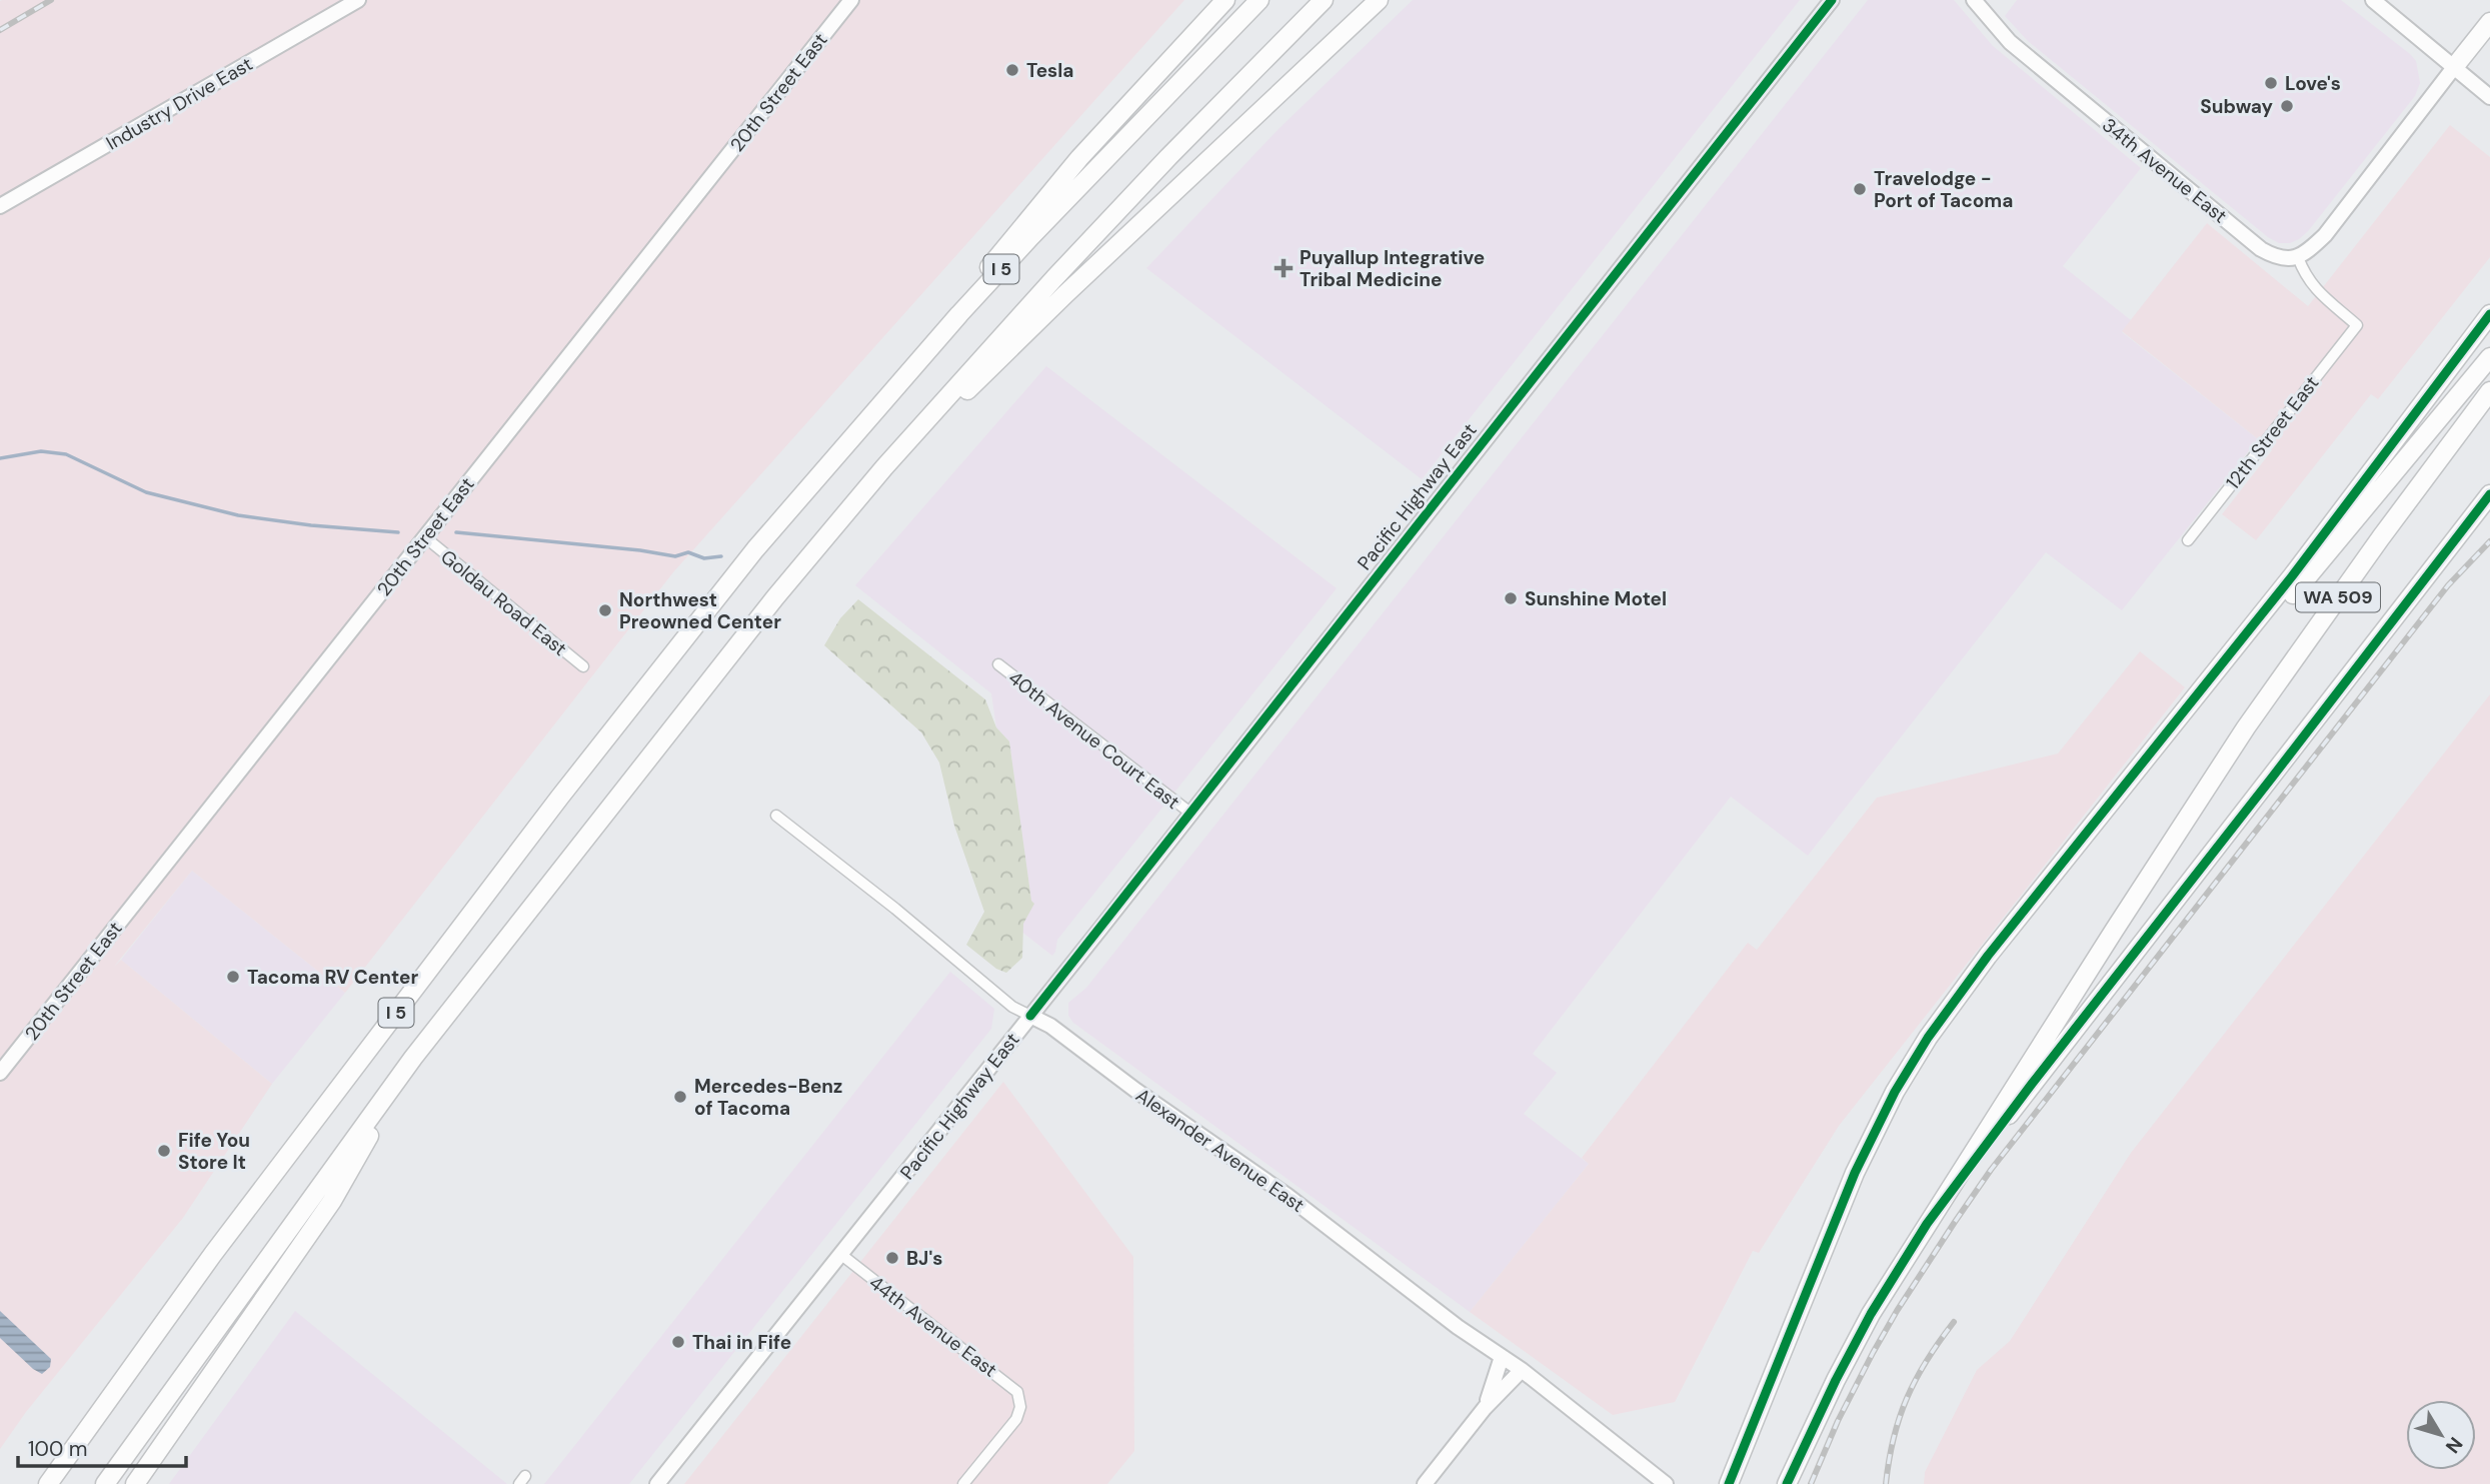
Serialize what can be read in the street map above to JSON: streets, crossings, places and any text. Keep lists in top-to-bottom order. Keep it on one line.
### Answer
{"streets":{"highway":["I 5","WA 509"],"main road":["20th Street East","Industry Drive East","34th Avenue East","Pacific Highway East","Alexander Avenue East"],"street":["12th Street East","Goldau Road East","40th Avenue Court East","44th Avenue East"]},"crossings":[["20th Street East","Goldau Road East"],["34th Avenue East","12th Street East"],["Pacific Highway East","40th Avenue Court East"],["Pacific Highway East","Alexander Avenue East"],["Pacific Highway East","44th Avenue East"]],"places":{"other":["Tesla","Love's","Subway","Travelodge - Port of Tacoma","Sunshine Motel","Northwest Preowned Center","Tacoma RV Center","Mercedes-Benz of Tacoma","Fife You Store It","BJ's","Thai in Fife"],"health":["Puyallup Integrative Tribal Medicine"]},"scale_bar":"100 m","north":"bottom right"}
